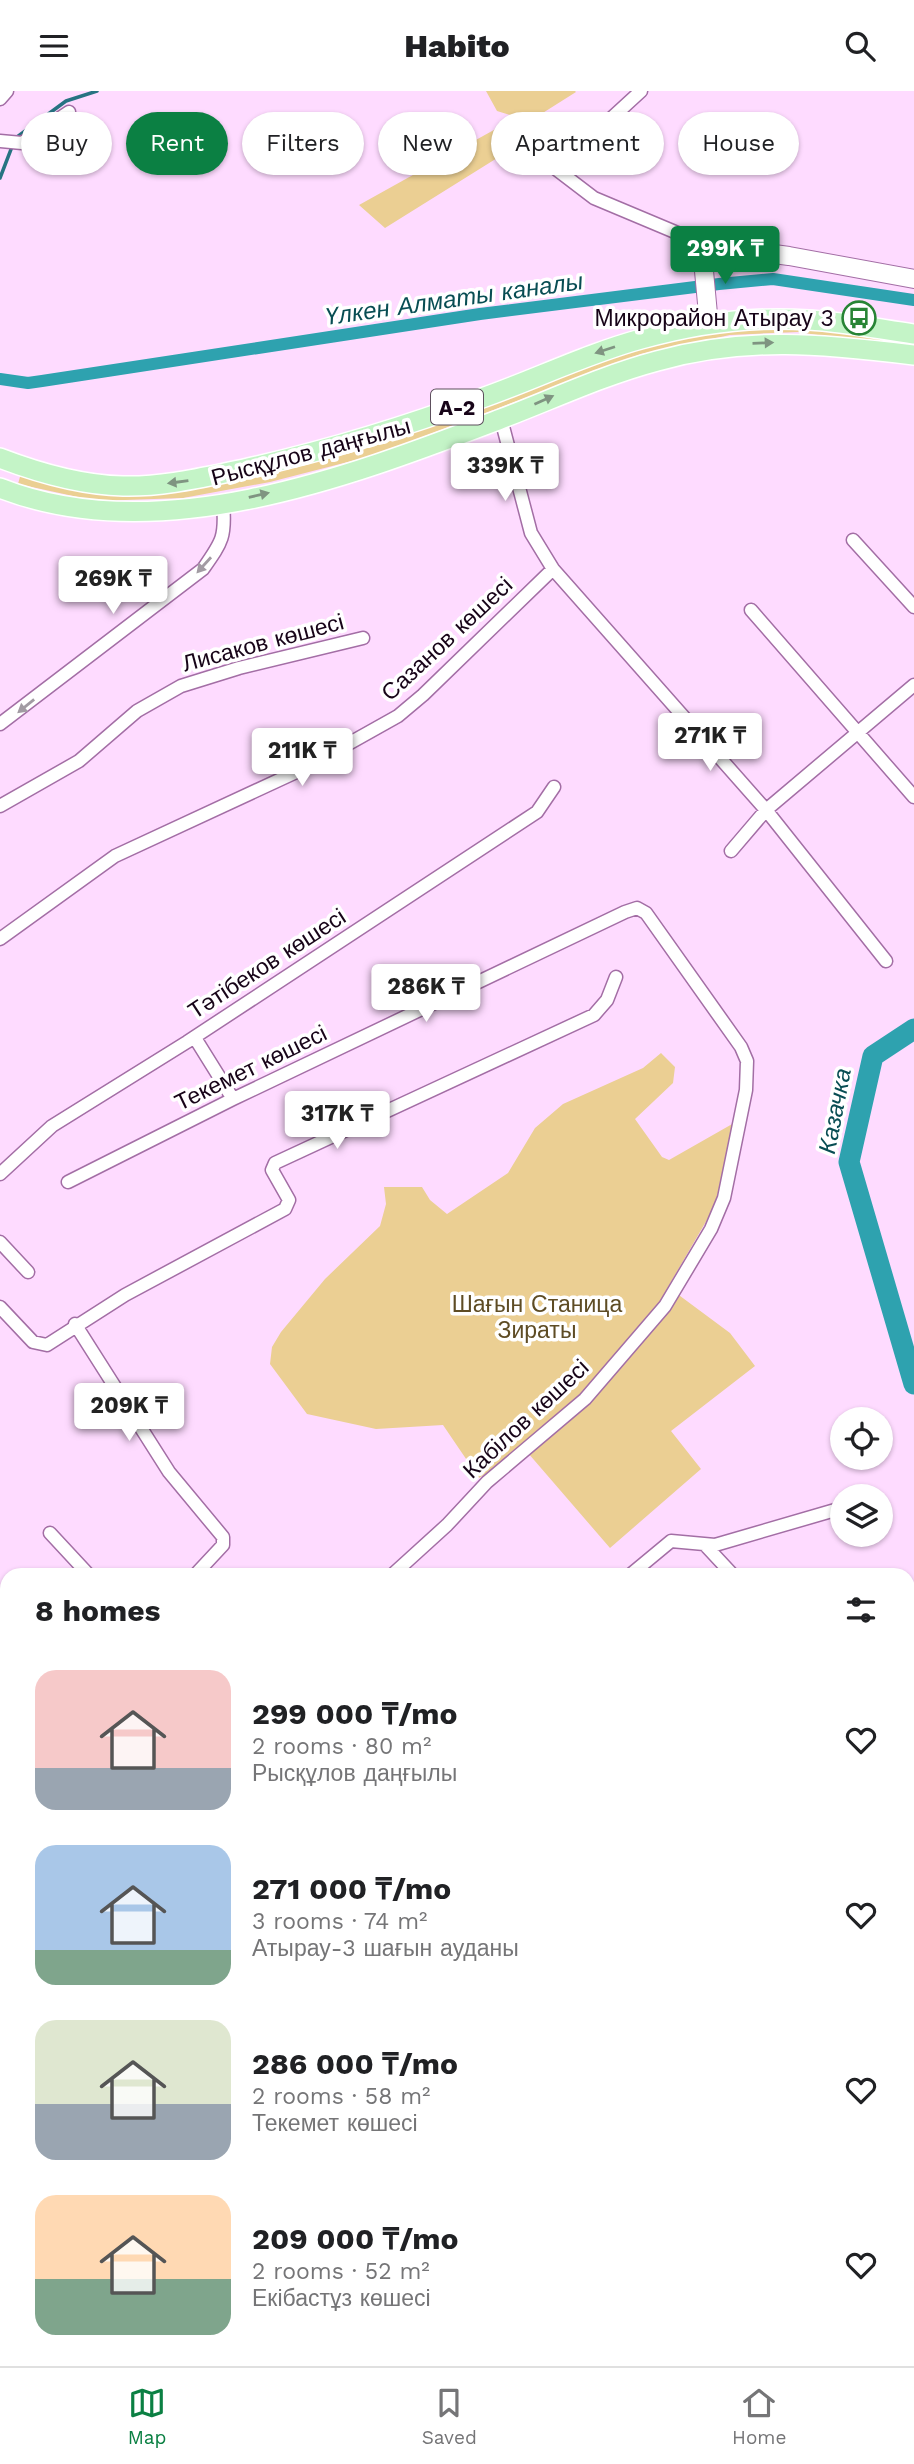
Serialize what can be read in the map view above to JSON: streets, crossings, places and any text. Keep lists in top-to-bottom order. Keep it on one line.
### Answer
{"streets":{"main road":["A-2","Рысқұлов даңғылы"],"street":["Сазанов көшесі","Лисаков көшесі","Тәтібеков көшесі","Текемет көшесі","Кабілов көшесі"]},"crossings":[["Текемет көшесі","Кабілов көшесі"]],"water":["Үлкен Алматы каналы","Казачка"],"parks":["Шағын Станица Зираты"],"places":{"bus stop":["Микрорайон Атырау 3"]},"page":{"header":"Habito","chip":["Buy","Rent","Filters","New","Apartment","House"],"price":["299K ₸","339K ₸","269K ₸","271K ₸","211K ₸","286K ₸","317K ₸","209K ₸"],"heading":"8 homes","list":[{"name":"299 000 ₸/mo","note":"2 rooms · 80 m² · Рысқұлов даңғылы"},{"name":"271 000 ₸/mo","note":"3 rooms · 74 m² · Атырау-3 шағын ауданы"},{"name":"286 000 ₸/mo","note":"2 rooms · 58 m² · Текемет көшесі"},{"name":"209 000 ₸/mo","note":"2 rooms · 52 m² · Екібастұз көшесі"}],"tabs":["Map","Saved","Home"]}}
